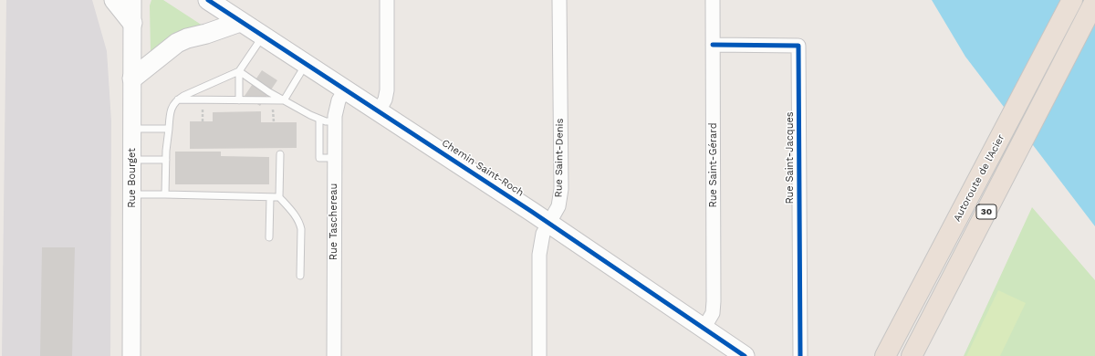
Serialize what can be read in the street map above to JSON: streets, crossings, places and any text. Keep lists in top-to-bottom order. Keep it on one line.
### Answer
{"streets":{"highway":["Autoroute de l'Acier","30"],"main road":["Chemin Saint-Roch"],"street":["Rue Saint-Denis","Rue Saint-Jacques","Rue Saint-Gérard","Rue Bourget","Rue Taschereau"]},"crossings":[["Rue Saint-Denis","Chemin Saint-Roch"],["Rue Saint-Jacques","Rue Saint-Gérard"],["Rue Saint-Gérard","Chemin Saint-Roch"],["Chemin Saint-Roch","Rue Taschereau"]]}
